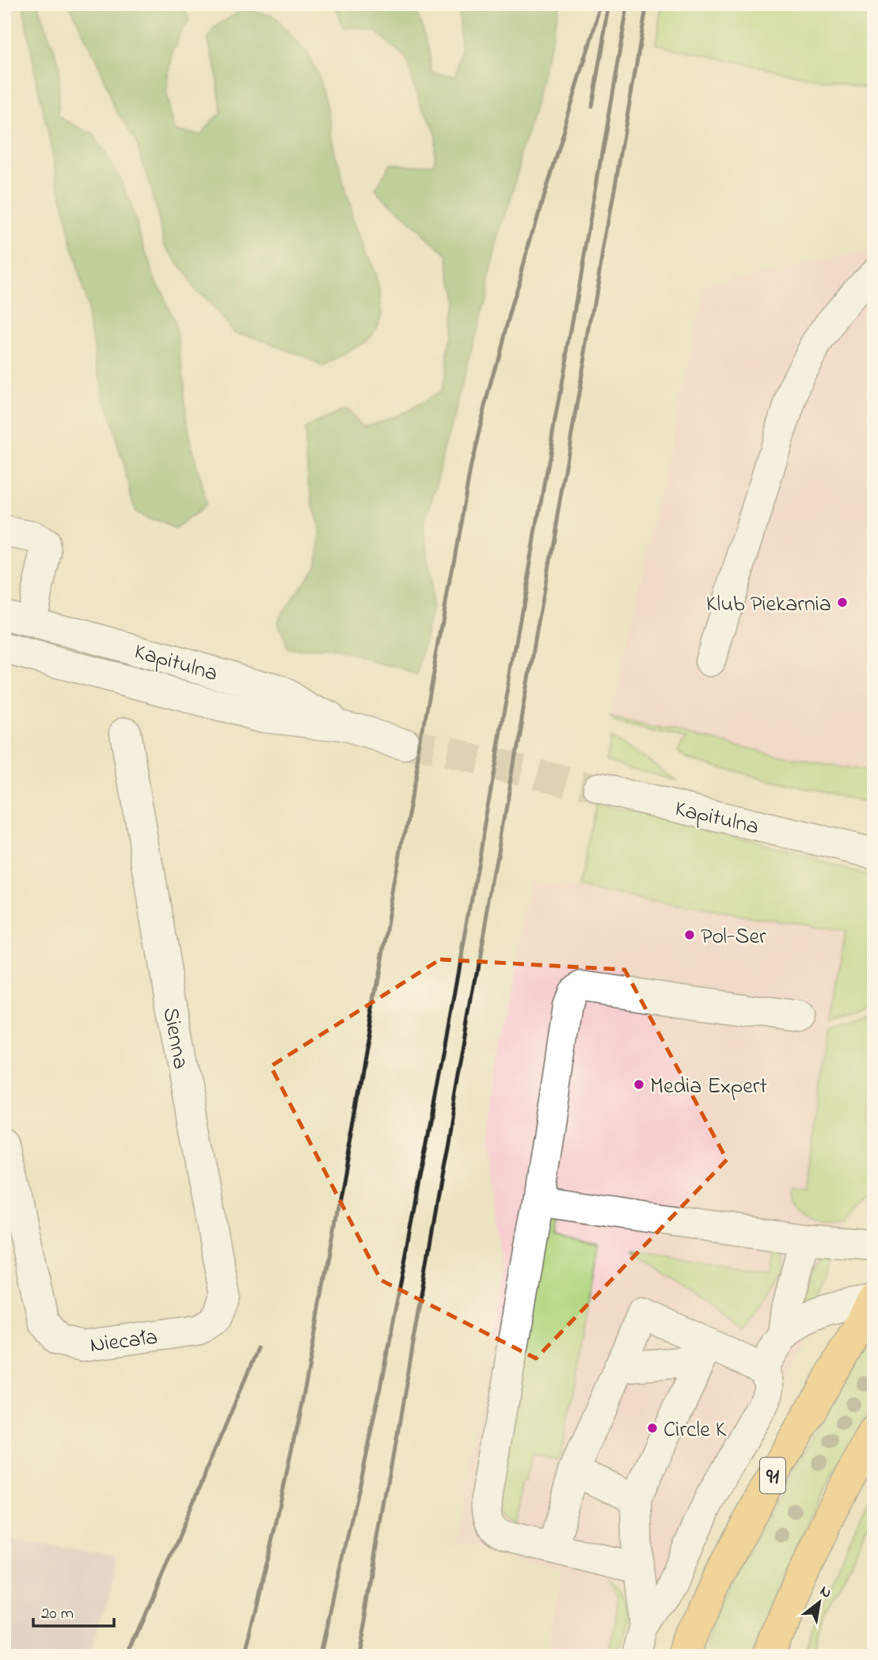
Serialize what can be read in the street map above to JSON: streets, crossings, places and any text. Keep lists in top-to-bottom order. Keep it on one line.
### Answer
{"streets":{"main road":["91"],"street":["Kapitulna","Sienna","Niecała"]},"crossings":[["Sienna","Niecała"]],"places":["Klub Piekarnia","Pol-Ser","Media Expert","Circle K"],"scale_bar":"20 m","north":"top right"}
